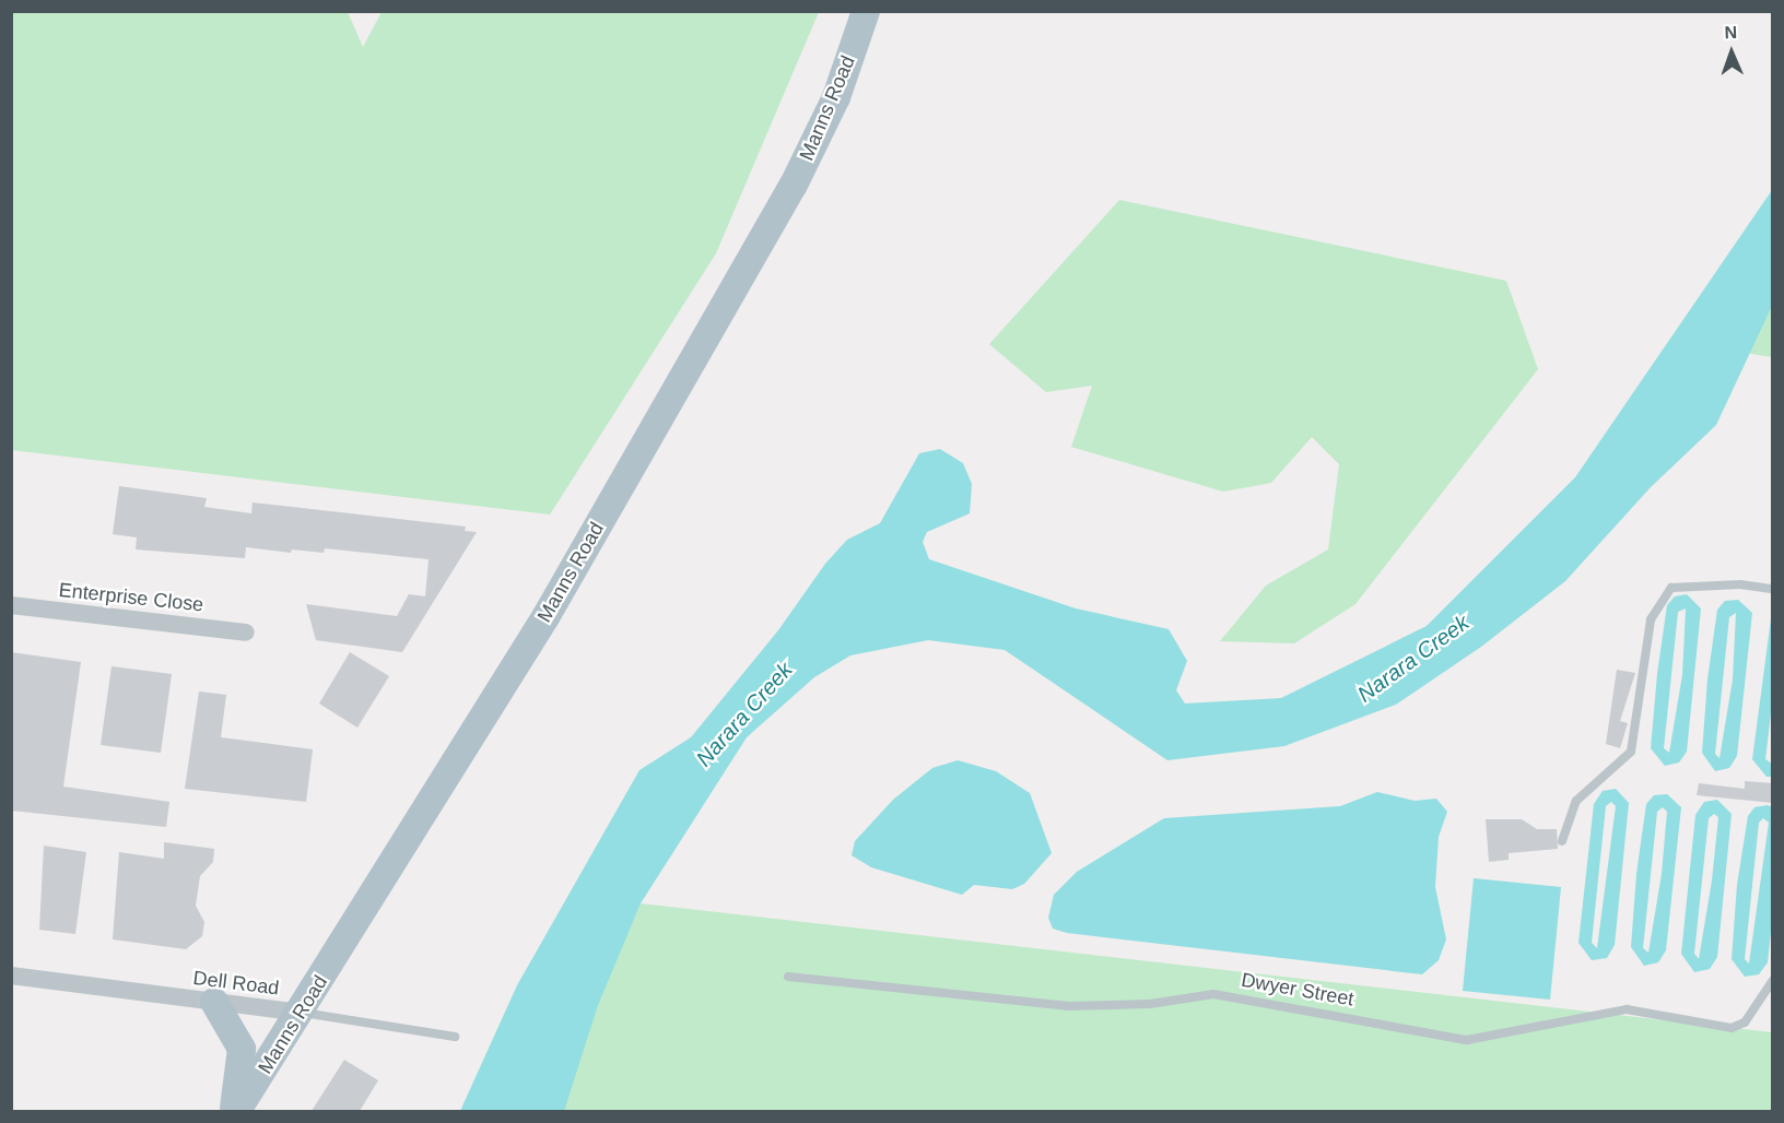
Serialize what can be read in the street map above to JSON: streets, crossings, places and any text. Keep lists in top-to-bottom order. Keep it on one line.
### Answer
{"streets":{"main road":["Manns Road"],"street":["Enterprise Close","Dell Road"],"lane":["Dwyer Street"]},"crossings":[["Manns Road","Dell Road"]],"water":["Narara Creek"],"north":"top"}
